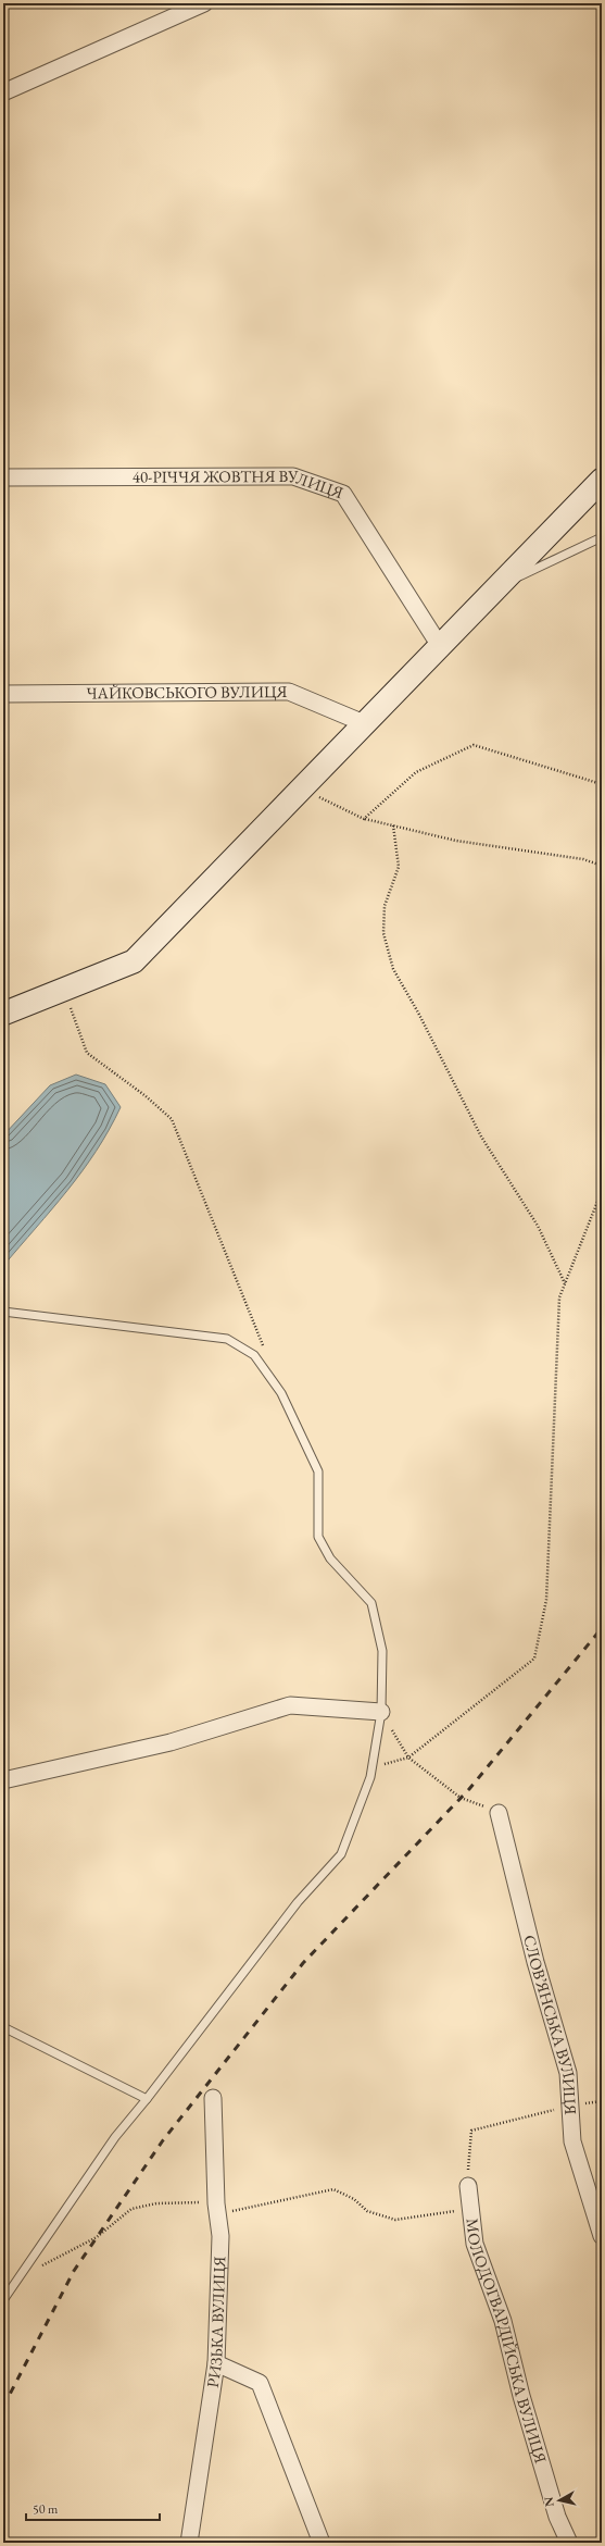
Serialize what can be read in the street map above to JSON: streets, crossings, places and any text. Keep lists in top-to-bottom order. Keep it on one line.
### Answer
{"streets":{"street":["40-РІЧЧЯ ЖОВТНЯ ВУЛИЦЯ","ЧАЙКОВСЬКОГО ВУЛИЦЯ","СЛОВ’ЯНСЬКА ВУЛИЦЯ","РИЗЬКА ВУЛИЦЯ","МОЛОДОГВАРДІЙСЬКА ВУЛИЦЯ"]},"scale_bar":"50 m","north":"left"}
